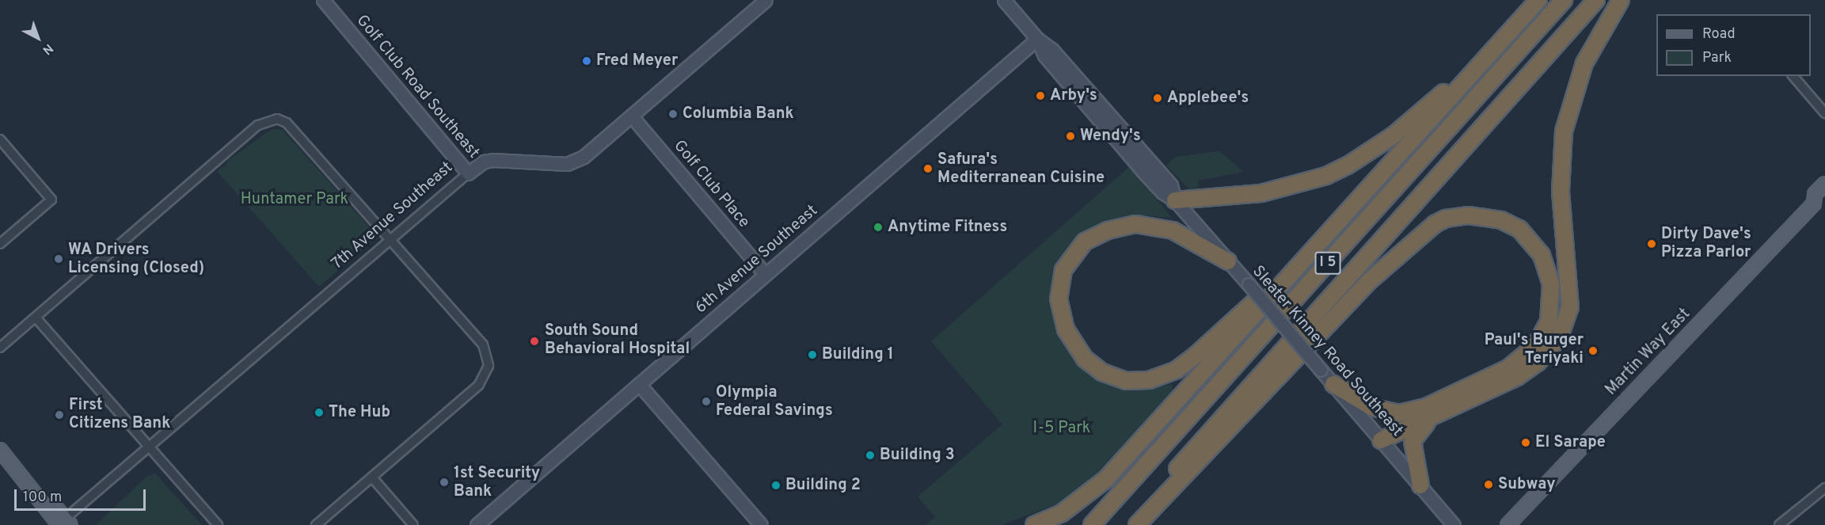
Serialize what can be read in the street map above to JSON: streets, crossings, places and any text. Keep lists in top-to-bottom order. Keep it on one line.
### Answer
{"streets":{"highway":["I 5"],"main road":["Martin Way East"],"street":["Golf Club Road Southeast","Golf Club Place","7th Avenue Southeast","6th Avenue Southeast","Sleater Kinney Road Southeast"]},"crossings":[["Golf Club Road Southeast","7th Avenue Southeast"],["Golf Club Place","7th Avenue Southeast"],["Golf Club Place","6th Avenue Southeast"],["6th Avenue Southeast","Sleater Kinney Road Southeast"]],"parks":["Huntamer Park","I-5 Park"],"places":["Fred Meyer","Arby's","Applebee's","Columbia Bank","Wendy's","Safura's Mediterranean Cuisine","Anytime Fitness","Dirty Dave's Pizza Parlor","WA Drivers Licensing (Closed)","South Sound Behavioral Hospital","Paul's Burger Teriyaki","Building 1","Olympia Federal Savings","The Hub","First Citizens Bank","El Sarape","Building 3","1st Security Bank","Subway","Building 2"],"legend":["Road","Park"],"scale_bar":"100 m","north":"bottom right"}
